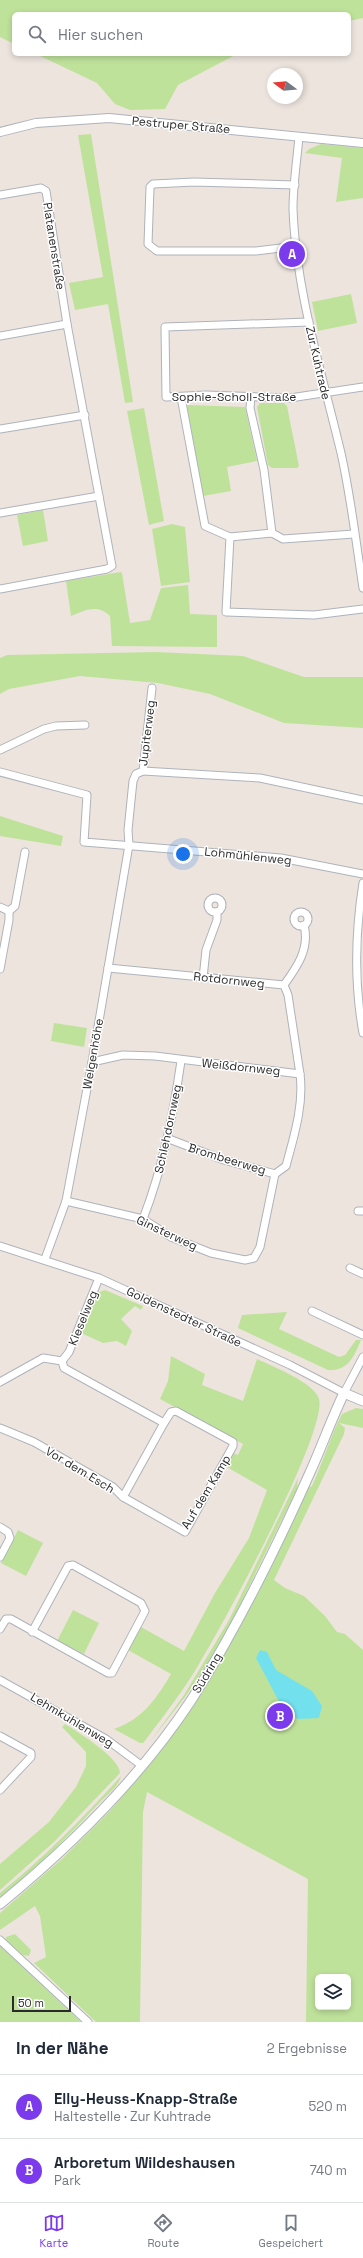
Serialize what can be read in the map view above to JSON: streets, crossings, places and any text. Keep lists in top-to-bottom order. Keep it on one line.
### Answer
{"streets":{"main road":["Goldenstedter Straße","Südring"],"street":["Pestruper Straße","Platanenstraße","Zur Kuhtrade","Sophie-Scholl-Straße","Jupiterweg","Lohmühlenweg","Rotdornweg","Welgenhöhe","Weißdornweg","Schlehdornweg","Brombeerweg","Ginsterweg","Kieselweg","Vor dem Esch","Auf dem Kamp","Lehmkuhlenweg"]},"crossings":[["Pestruper Straße","Zur Kuhtrade"],["Zur Kuhtrade","Sophie-Scholl-Straße"],["Jupiterweg","Lohmühlenweg"],["Jupiterweg","Welgenhöhe"],["Lohmühlenweg","Welgenhöhe"],["Rotdornweg","Welgenhöhe"],["Rotdornweg","Weißdornweg"],["Welgenhöhe","Weißdornweg"],["Welgenhöhe","Ginsterweg"],["Welgenhöhe","Goldenstedter Straße"],["Weißdornweg","Schlehdornweg"],["Weißdornweg","Brombeerweg"],["Schlehdornweg","Brombeerweg"],["Schlehdornweg","Ginsterweg"],["Brombeerweg","Ginsterweg"],["Goldenstedter Straße","Kieselweg"],["Goldenstedter Straße","Südring"],["Vor dem Esch","Auf dem Kamp"],["Südring","Lehmkuhlenweg"]],"scale_bar":"50 m","north":"left","page":{"search":"Hier suchen","pins":["A","B"],"scale":"50 m","heading":["In der Nähe","2 Ergebnisse"],"list":[{"mark":"A","name":"Elly-Heuss-Knapp-Straße","note":"Haltestelle · Zur Kuhtrade","value":"520 m"},{"mark":"B","name":"Arboretum Wildeshausen","note":"Park","value":"740 m"}],"nav":["Karte","Route","Gespeichert"]}}
